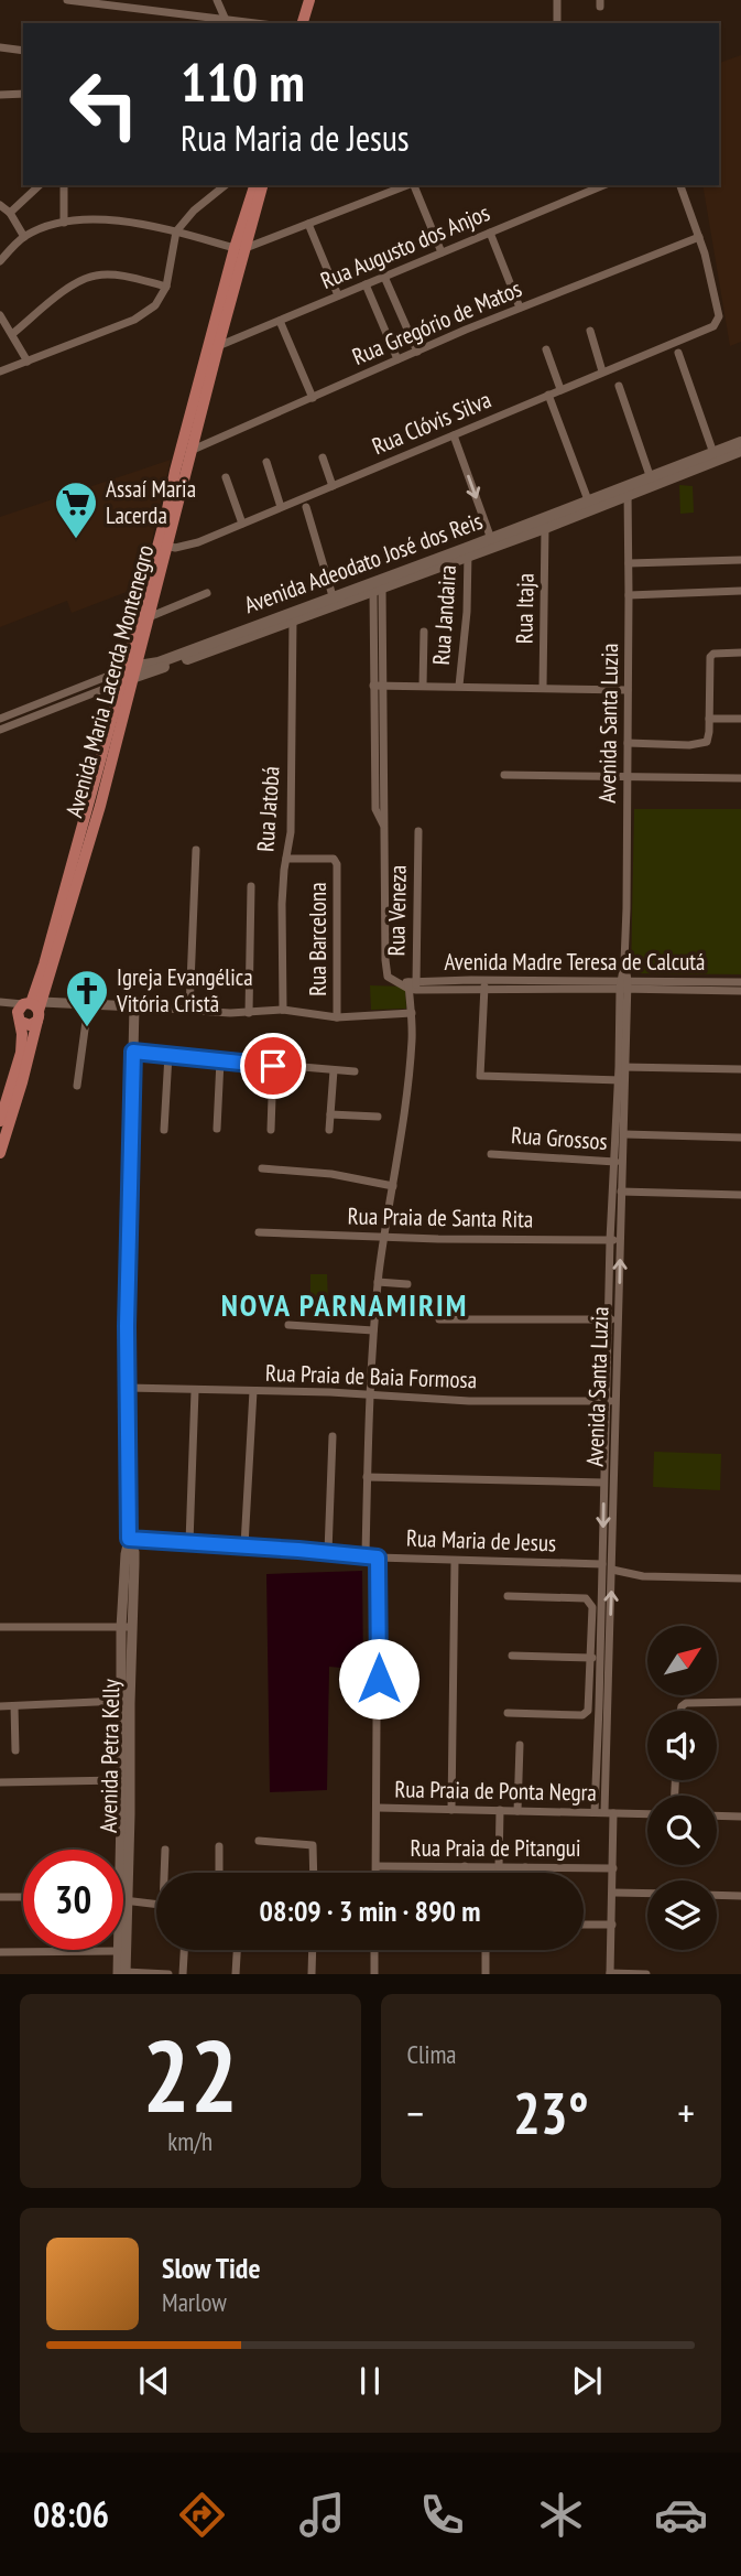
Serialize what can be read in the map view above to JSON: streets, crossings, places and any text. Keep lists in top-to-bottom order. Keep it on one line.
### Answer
{"streets":{"main road":["Avenida Adeodato José dos Reis","Avenida Maria Lacerda Montenegro"],"street":["Rua Augusto dos Anjos","Rua Gregório de Matos","Rua Clóvis Silva","Rua Itaja","Rua Jandaira","Avenida Santa Luzia","Rua Jatobá","Rua Veneza","Rua Barcelona","Avenida Madre Teresa de Calcutá","Rua Grossos","Rua Praia de Santa Rita","Rua Praia de Baia Formosa","Rua Maria de Jesus","Avenida Petra Kelly","Rua Praia de Ponta Negra","Rua Praia de Pitangui"]},"crossings":[["Rua Augusto dos Anjos","Avenida Maria Lacerda Montenegro"],["Rua Gregório de Matos","Rua Clóvis Silva"],["Rua Gregório de Matos","Avenida Maria Lacerda Montenegro"],["Rua Clóvis Silva","Avenida Maria Lacerda Montenegro"],["Avenida Adeodato José dos Reis","Rua Itaja"],["Avenida Adeodato José dos Reis","Rua Jandaira"],["Avenida Adeodato José dos Reis","Avenida Maria Lacerda Montenegro"],["Avenida Adeodato José dos Reis","Avenida Santa Luzia"],["Avenida Adeodato José dos Reis","Rua Jatobá"],["Avenida Santa Luzia","Avenida Madre Teresa de Calcutá"],["Avenida Santa Luzia","Rua Grossos"],["Avenida Santa Luzia","Rua Praia de Santa Rita"],["Avenida Santa Luzia","Rua Praia de Baia Formosa"],["Avenida Santa Luzia","Rua Maria de Jesus"],["Avenida Santa Luzia","Rua Praia de Ponta Negra"],["Rua Jatobá","Rua Barcelona"],["Rua Veneza","Avenida Madre Teresa de Calcutá"],["Rua Praia de Baia Formosa","Avenida Petra Kelly"],["Rua Maria de Jesus","Avenida Petra Kelly"]],"districts":["NOVA PARNAMIRIM"],"places":{"supermarket":["Assaí Maria Lacerda"],"church":["Igreja Evangélica Vitória Cristã"]},"north":"top right","page":{"turn":["110 m","Rua Maria de Jesus"],"limit":"30","trip":"08:09 · 3 min · 890 m","tile":[["22","km/h"],"Clima"],"heat":["−","23°","+"],"song":["Slow Tide","Marlow"],"tabs":"08:06"}}
